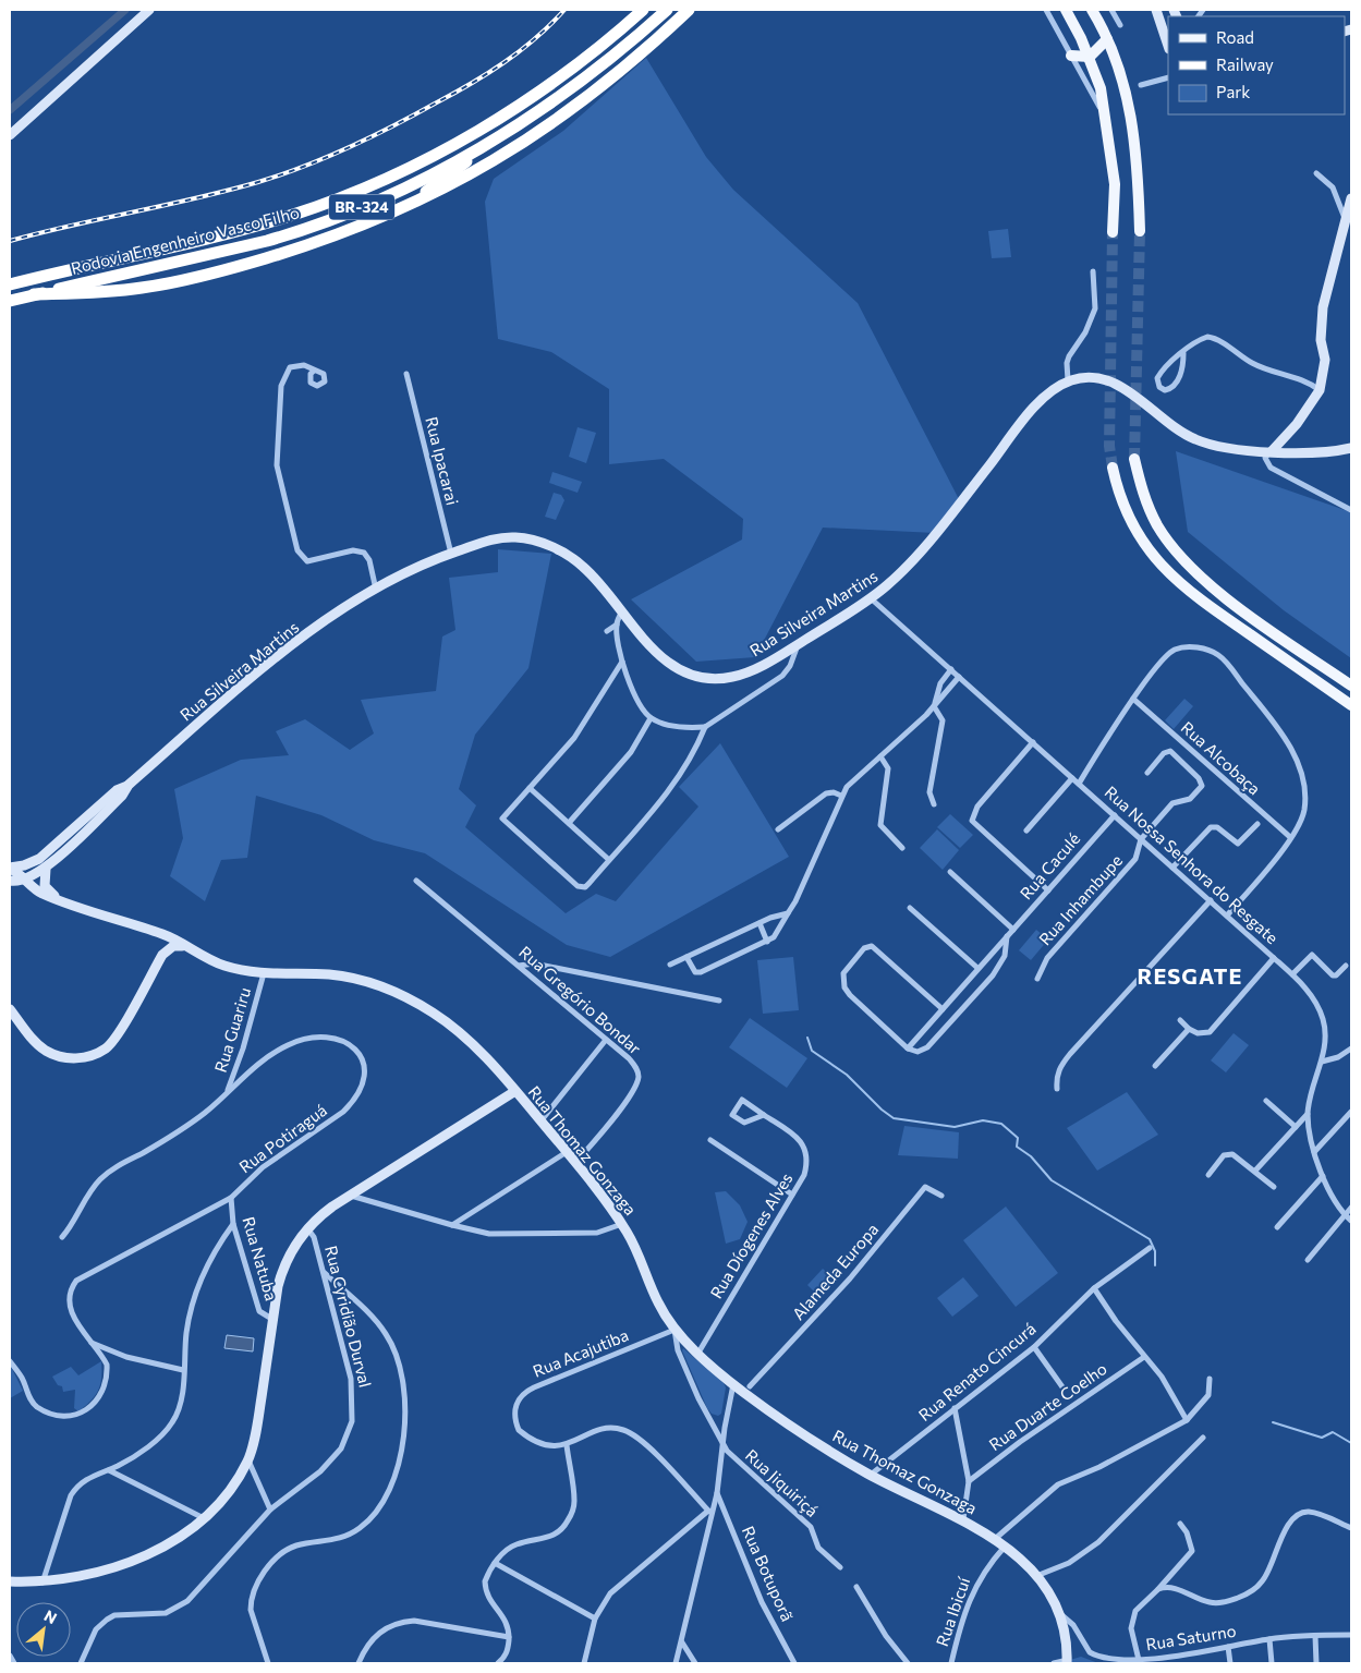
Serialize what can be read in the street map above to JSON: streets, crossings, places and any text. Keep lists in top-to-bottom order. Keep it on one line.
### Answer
{"streets":{"highway":["BR-324","Rodovia Engenheiro Vasco Filho"],"main road":["Rua Silveira Martins","Rua Thomaz Gonzaga"],"street":["Rua Ipacarai","Rua Alcobaça","Rua Nossa Senhora do Resgate","Rua Caculé","Rua Inhambupe","Rua Gregório Bondar","Rua Guariru","Rua Potiraguá","Rua Díogenes Alves","Rua Natuba","Alameda Europa","Rua Cyridião Durval","Rua Acajutiba","Rua Renato Cincurá","Rua Duarte Coelho","Rua Jiquiriçá","Rua Botuporã","Rua Ibicuí","Rua Saturno"]},"crossings":[["Rua Ipacarai","Rua Silveira Martins"],["Rua Silveira Martins","Rua Nossa Senhora do Resgate"],["Rua Silveira Martins","Rua Thomaz Gonzaga"],["Rua Nossa Senhora do Resgate","Rua Caculé"],["Rua Nossa Senhora do Resgate","Rua Inhambupe"],["Rua Gregório Bondar","Rua Thomaz Gonzaga"],["Rua Guariru","Rua Potiraguá"],["Rua Guariru","Rua Thomaz Gonzaga"],["Rua Potiraguá","Rua Natuba"],["Rua Thomaz Gonzaga","Rua Díogenes Alves"],["Rua Thomaz Gonzaga","Rua Acajutiba"],["Rua Thomaz Gonzaga","Rua Renato Cincurá"],["Rua Thomaz Gonzaga","Rua Ibicuí"],["Rua Thomaz Gonzaga","Rua Saturno"]],"districts":["RESGATE"],"legend":["Road","Railway","Park"],"north":"top right"}
